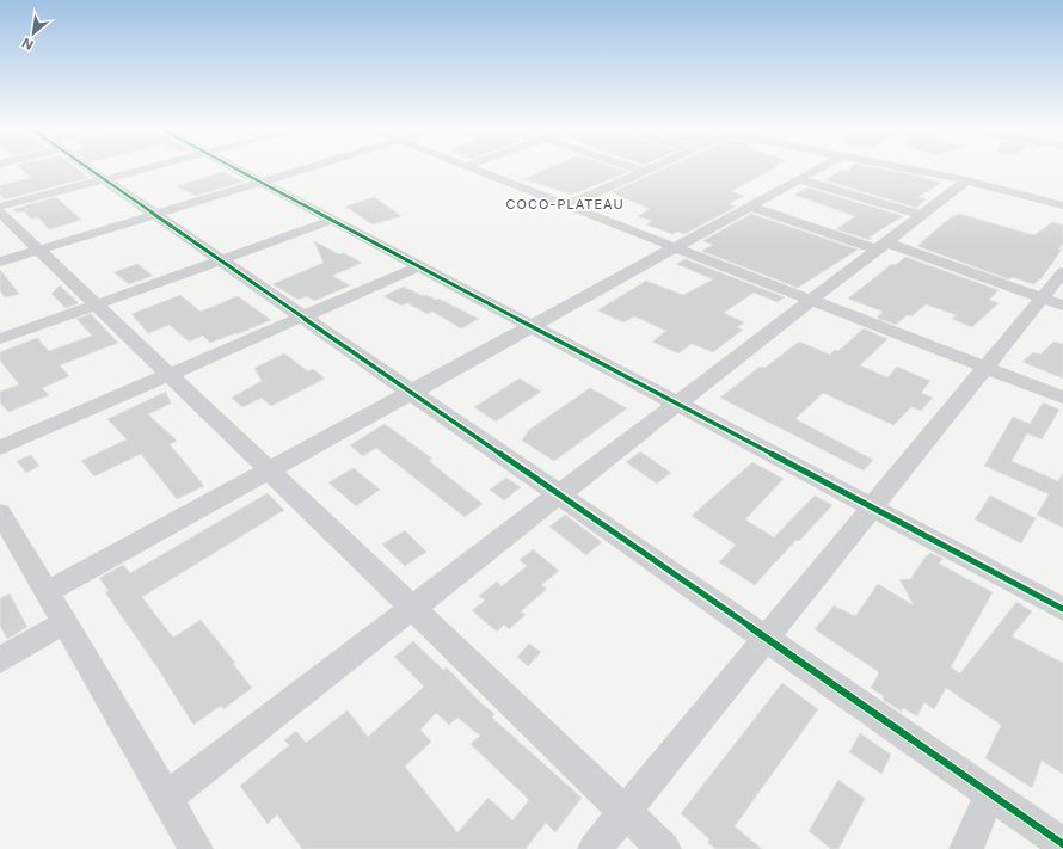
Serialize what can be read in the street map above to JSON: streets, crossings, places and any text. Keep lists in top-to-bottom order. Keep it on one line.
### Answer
{"districts":["COCO-PLATEAU"],"north":"bottom left"}
